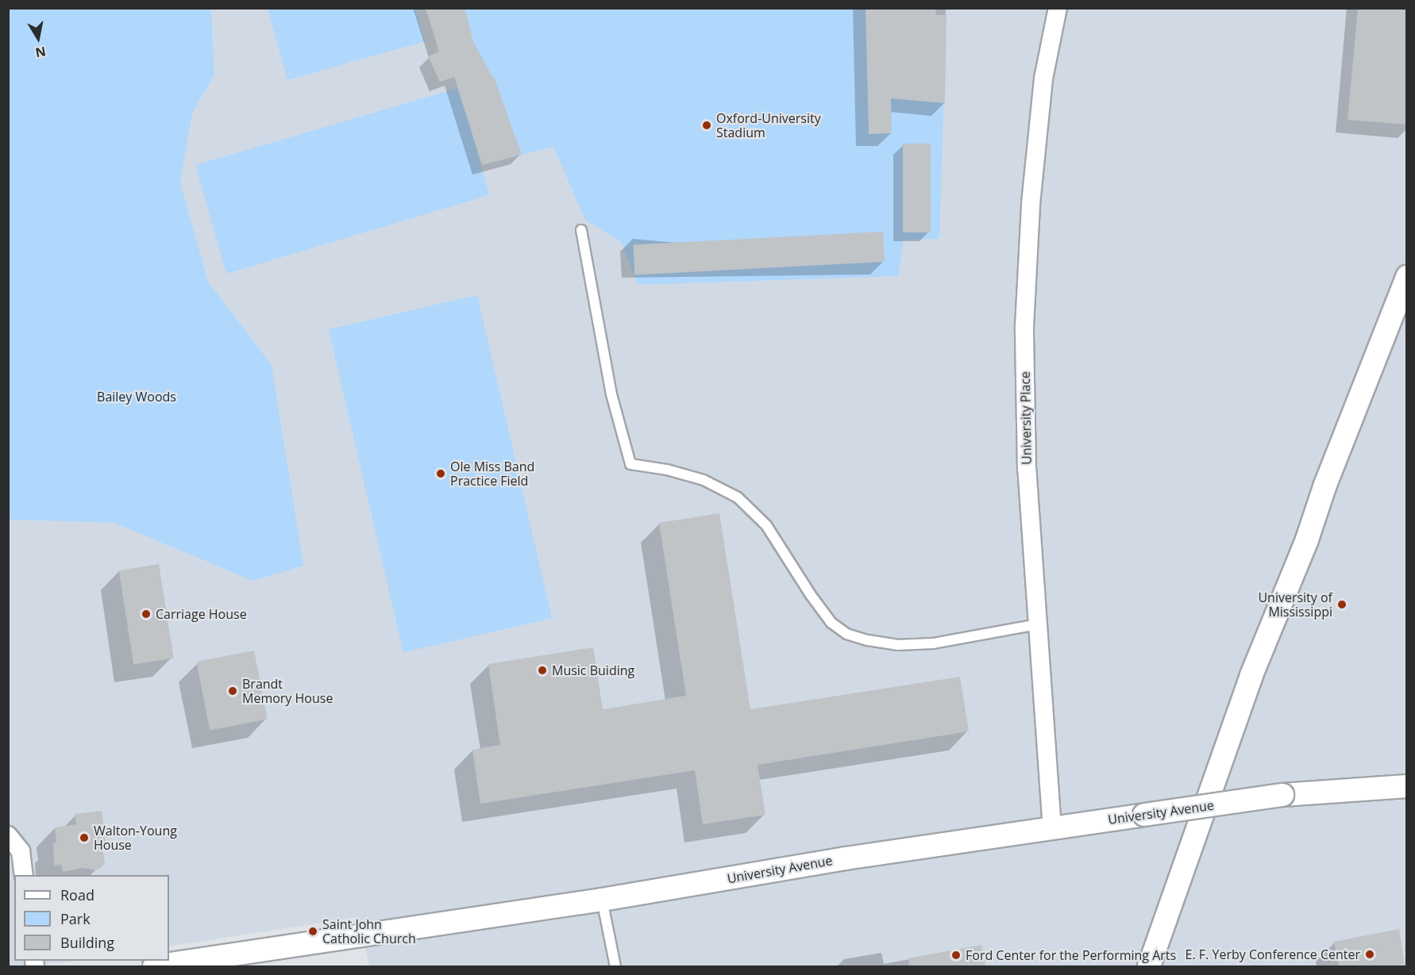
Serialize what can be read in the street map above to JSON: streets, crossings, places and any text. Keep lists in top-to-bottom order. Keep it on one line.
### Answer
{"streets":{"street":["University Place","University Avenue"]},"crossings":[["University Place","University Avenue"]],"parks":["Bailey Woods"],"places":["Oxford-University Stadium","Ole Miss Band Practice Field","University of Mississippi","Carriage House","Music Buiding","Brandt Memory House","Walton-Young House","Saint John Catholic Church","E. F. Yerby Conference Center","Ford Center for the Performing Arts"],"legend":["Road","Park","Building"],"north":"bottom"}
